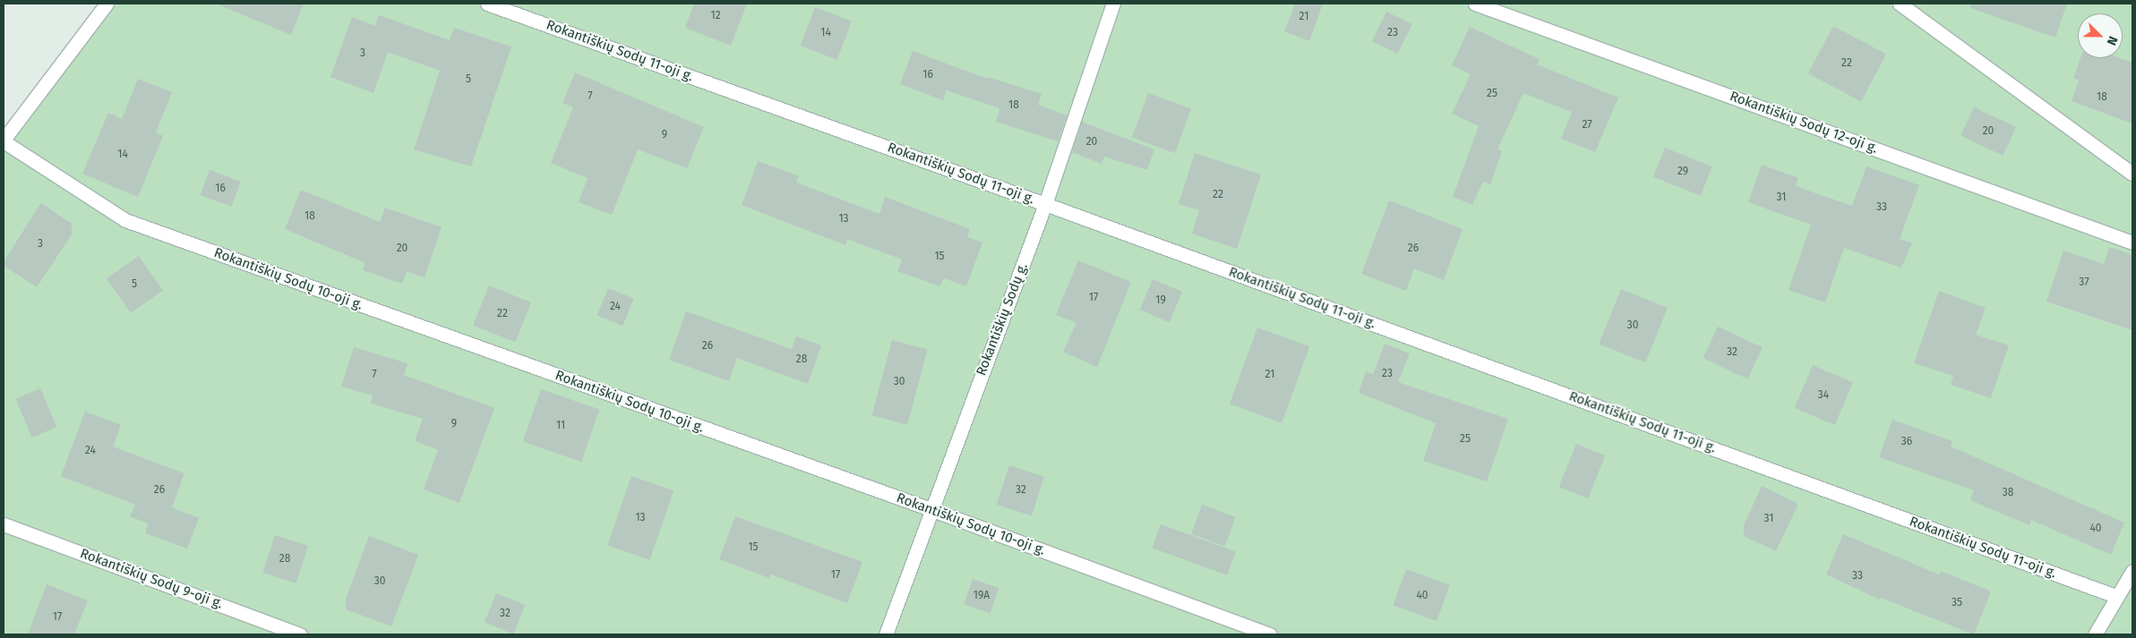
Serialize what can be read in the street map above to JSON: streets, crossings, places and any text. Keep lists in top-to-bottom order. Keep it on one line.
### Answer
{"streets":{"street":["Rokantiškių Sodų 11-oji g.","Rokantiškių Sodų 12-oji g.","Rokantiškių Sodų 10-oji g.","Rokantiškių Sodų g.","Rokantiškių Sodų 9-oji g."]},"crossings":[["Rokantiškių Sodų 11-oji g.","Rokantiškių Sodų g."],["Rokantiškių Sodų 10-oji g.","Rokantiškių Sodų g."]],"house_numbers":["12","21","14","23","3","22","16","5","25","7","18","18","27","20","9","20","14","29","16","22","31","33","18","13","3","20","26","15","37","5","17","19","24","22","30","26","32","28","23","7","21","30","34","9","11","25","36","24","26","32","38","13","31","40","15","28","17","33","30","19A","40","35","32","17"],"north":"bottom right"}
